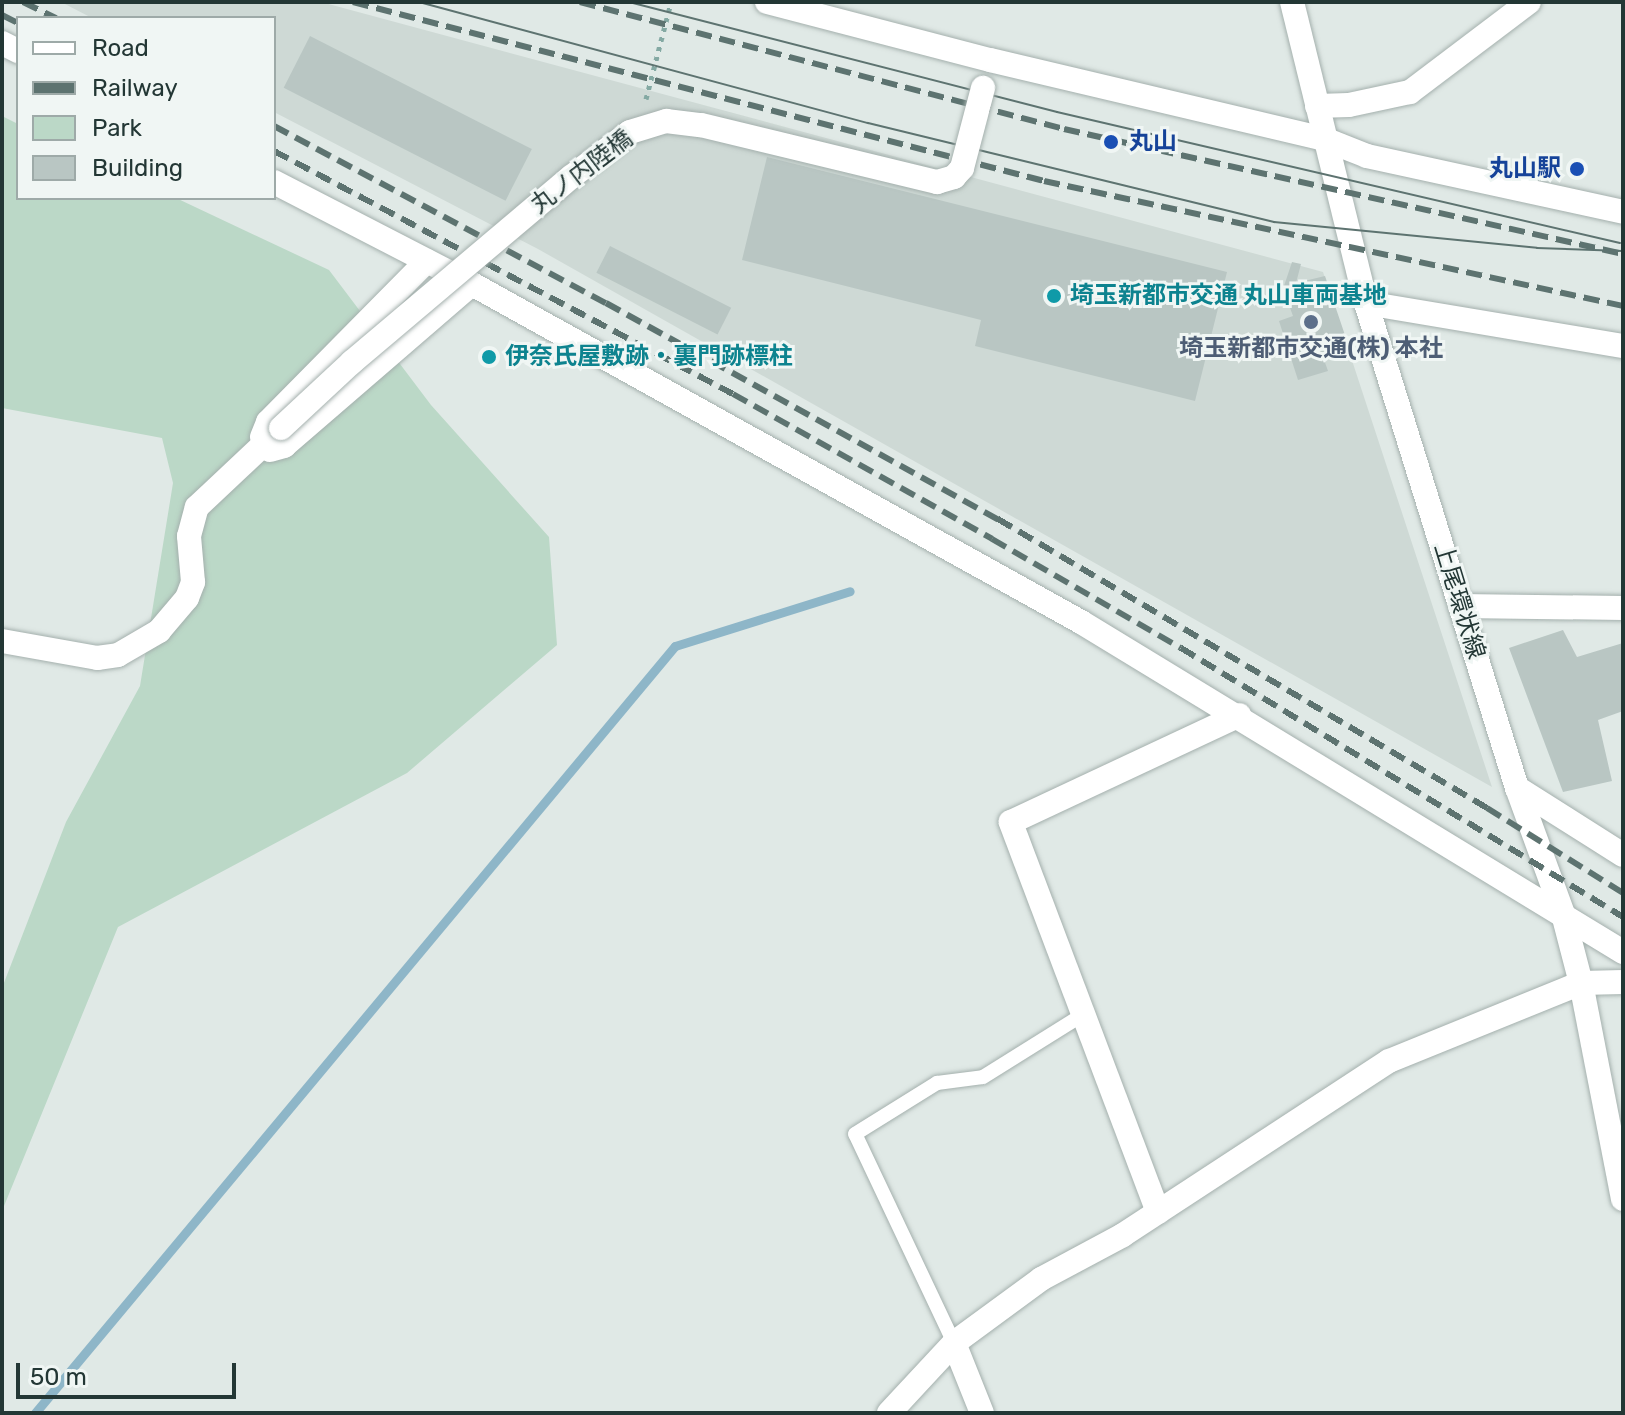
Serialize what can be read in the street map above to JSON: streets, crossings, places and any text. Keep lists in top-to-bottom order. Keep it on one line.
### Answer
{"streets":{"street":["丸ノ内陸橋","上尾環状線"]},"places":["丸山","丸山駅","埼玉新都市交通 丸山車両基地","埼玉新都市交通(株) 本社","伊奈氏屋敷跡・裏門跡標柱"],"legend":["Road","Railway","Park","Building"],"scale_bar":"50 m"}
